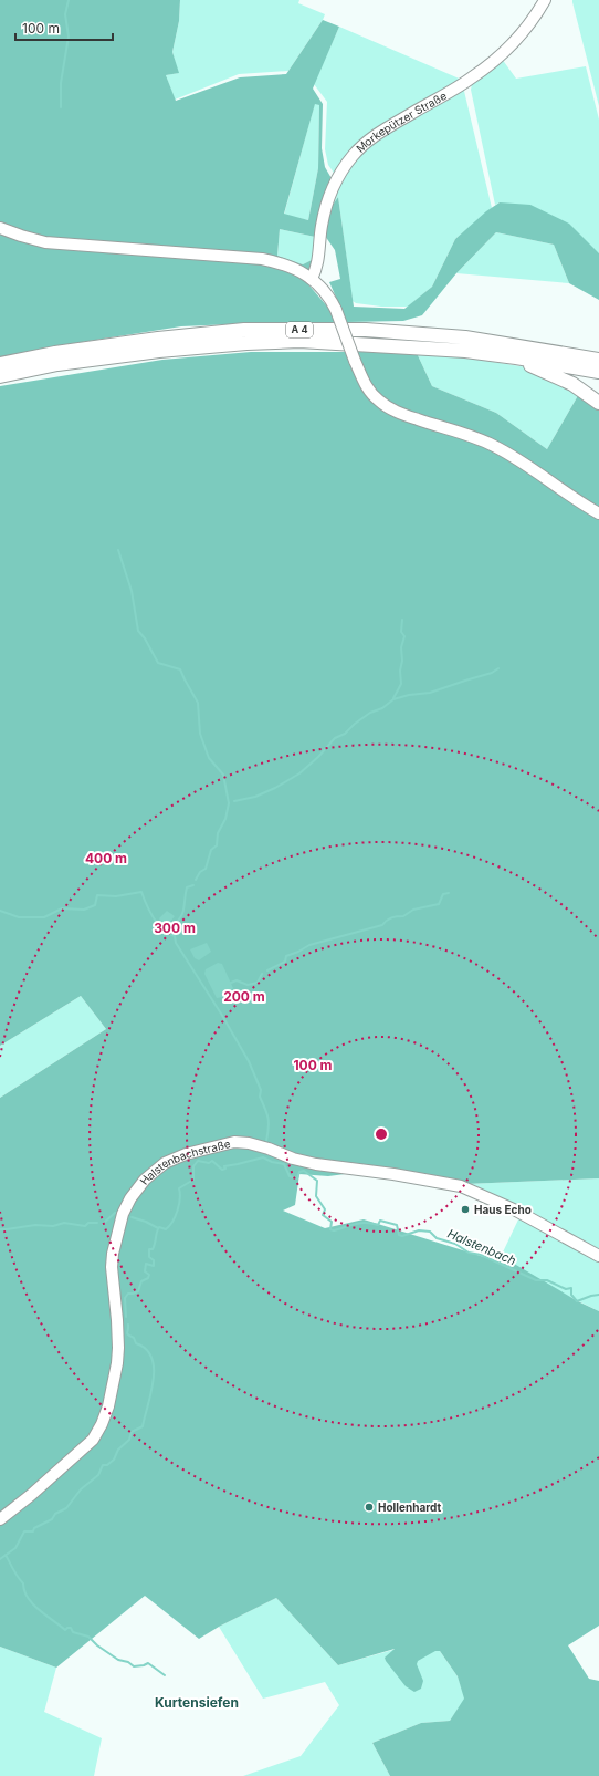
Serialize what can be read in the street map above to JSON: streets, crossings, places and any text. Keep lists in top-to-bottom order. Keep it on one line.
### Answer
{"streets":{"highway":["A 4"],"street":["Morkepützer Straße","Halstenbachstraße"]},"districts":["Kurtensiefen"],"water":["Halstenbach"],"places":["Haus Echo","Hollenhardt"],"scale_bar":"100 m","rings":["400 m","300 m","200 m","100 m"]}
